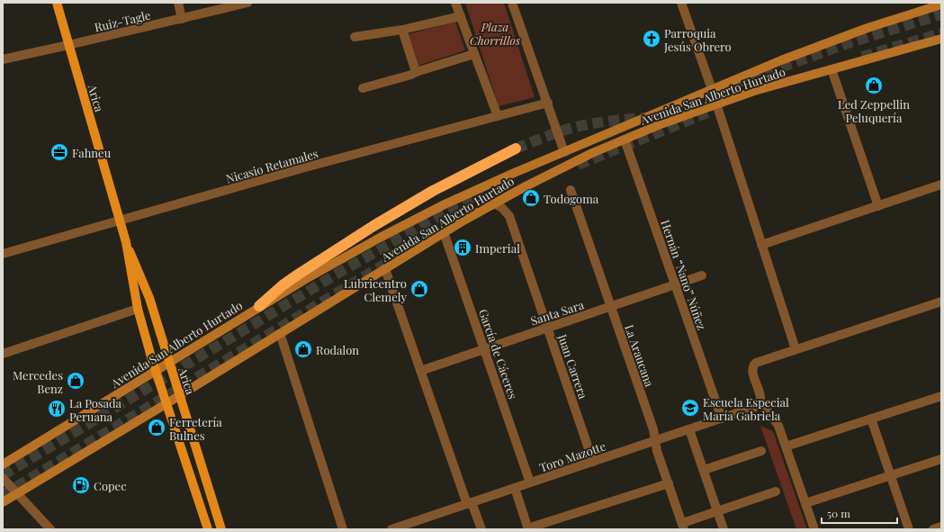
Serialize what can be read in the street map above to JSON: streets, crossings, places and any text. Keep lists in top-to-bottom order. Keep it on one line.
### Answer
{"streets":{"main road":["Avenida San Alberto Hurtado","Arica"],"street":["Ruiz-Tagle","Nicasio Retamales","Hernán “Nano” Núñez","Santa Sara","García de Cáceres","La Araucana","Juan Carrera","Toro Mazotte"]},"crossings":[["Ruiz-Tagle","Arica"],["Avenida San Alberto Hurtado","Arica"],["Avenida San Alberto Hurtado","Hernán “Nano” Núñez"],["Avenida San Alberto Hurtado","García de Cáceres"],["Avenida San Alberto Hurtado","Juan Carrera"],["Arica","Nicasio Retamales"],["Hernán “Nano” Núñez","Santa Sara"],["Hernán “Nano” Núñez","Toro Mazotte"],["Santa Sara","García de Cáceres"],["Santa Sara","La Araucana"],["Santa Sara","Juan Carrera"],["García de Cáceres","Toro Mazotte"],["La Araucana","Toro Mazotte"],["Juan Carrera","Toro Mazotte"]],"parks":["Plaza Chorrillos"],"places":{"church":["Parroquia Jesús Obrero"],"shop":["Led Zeppellin Peluquería","Todogoma","Lubricentro Clemely","Rodalon","Mercedes Benz","Ferretería Bulnes"],"office":["Fahneu"],"building":["Imperial"],"school or university":["Escuela Especial María Gabriela"],"restaurant":["La Posada Peruana"],"fuel station":["Copec"]},"scale_bar":"50 m"}
